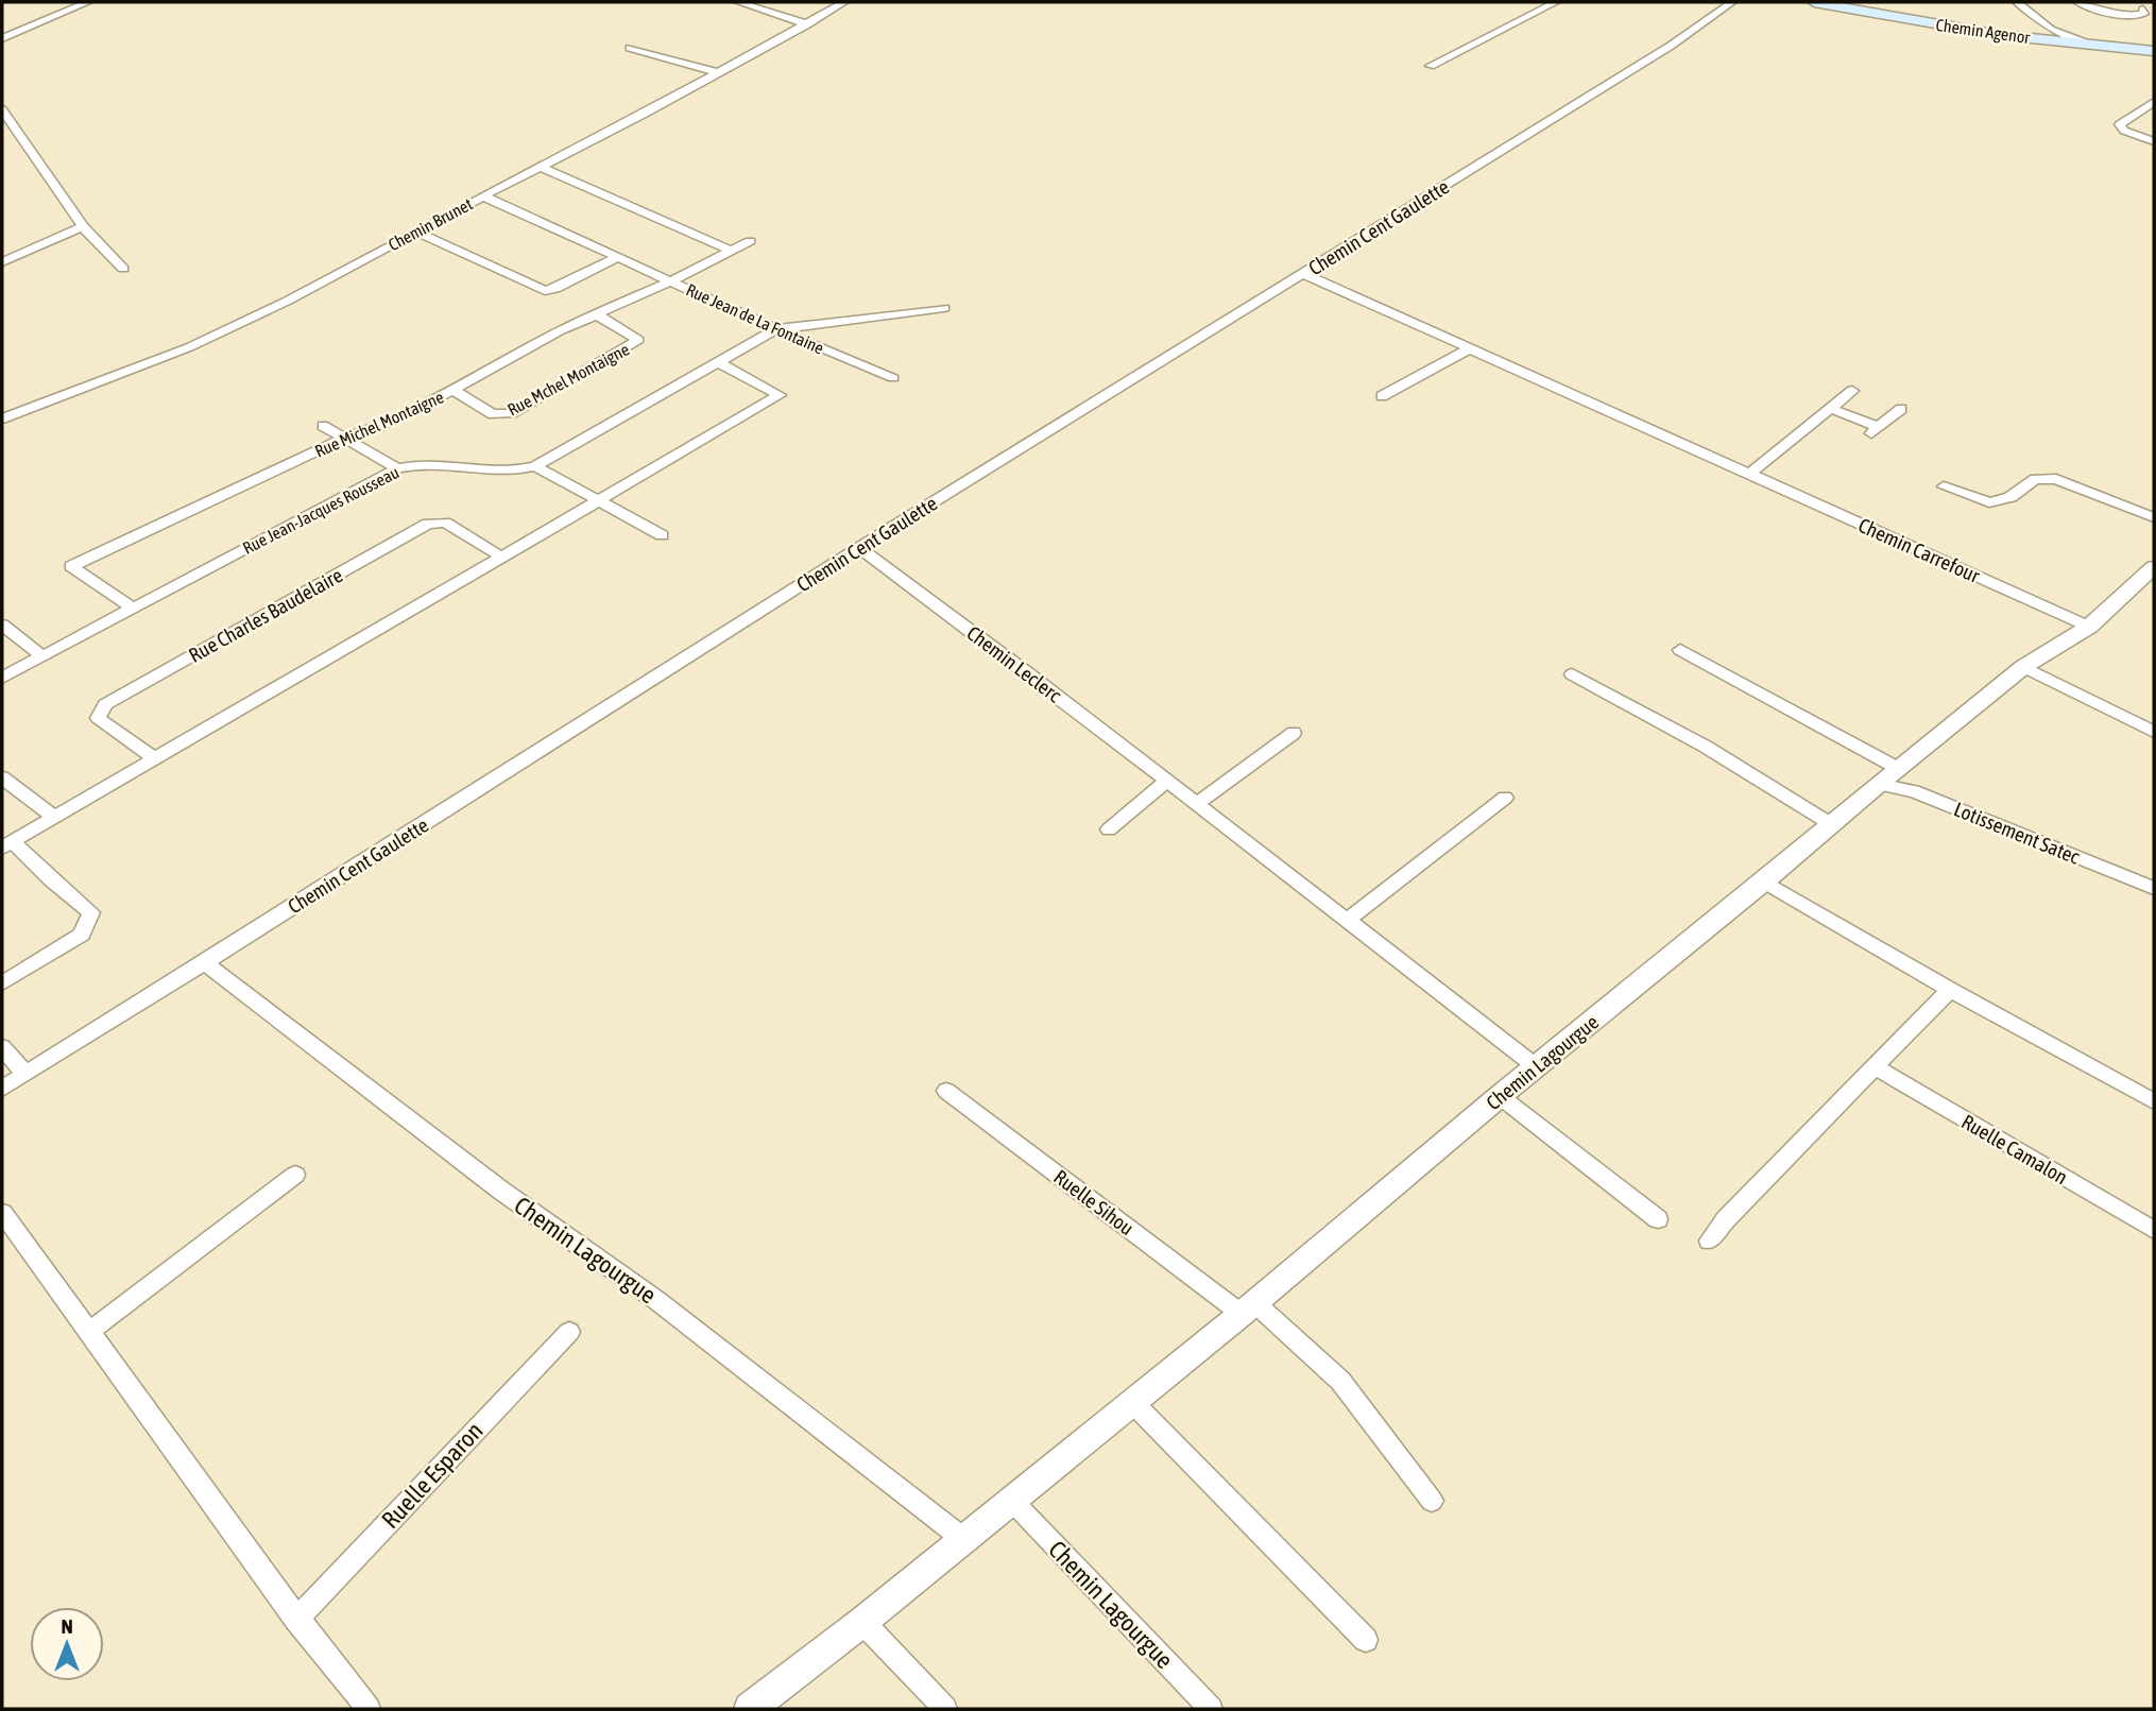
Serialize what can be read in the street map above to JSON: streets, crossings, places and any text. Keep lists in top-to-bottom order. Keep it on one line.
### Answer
{"streets":{"main road":["Chemin Agenor"],"street":["Chemin Brunet","Chemin Cent Gaulette","Rue Jean de La Fontaine","Rue Mchel Montaigne","Rue Michel Montaigne","Rue Jean-Jacques Rousseau","Chemin Carrefour","Rue Charles Baudelaire","Chemin Leclerc","Lotissement Satec","Chemin Lagourgue","Ruelle Camalon","Ruelle Sihou","Ruelle Esparon"]},"crossings":[["Chemin Brunet","Rue Jean de La Fontaine"],["Chemin Cent Gaulette","Chemin Carrefour"],["Chemin Cent Gaulette","Chemin Leclerc"],["Chemin Cent Gaulette","Chemin Lagourgue"],["Rue Jean de La Fontaine","Rue Michel Montaigne"],["Rue Jean de La Fontaine","Rue Jean-Jacques Rousseau"],["Rue Mchel Montaigne","Rue Michel Montaigne"],["Rue Michel Montaigne","Rue Jean-Jacques Rousseau"],["Chemin Carrefour","Chemin Lagourgue"],["Chemin Leclerc","Chemin Lagourgue"],["Lotissement Satec","Chemin Lagourgue"],["Chemin Lagourgue","Ruelle Sihou"]],"north":"top"}
